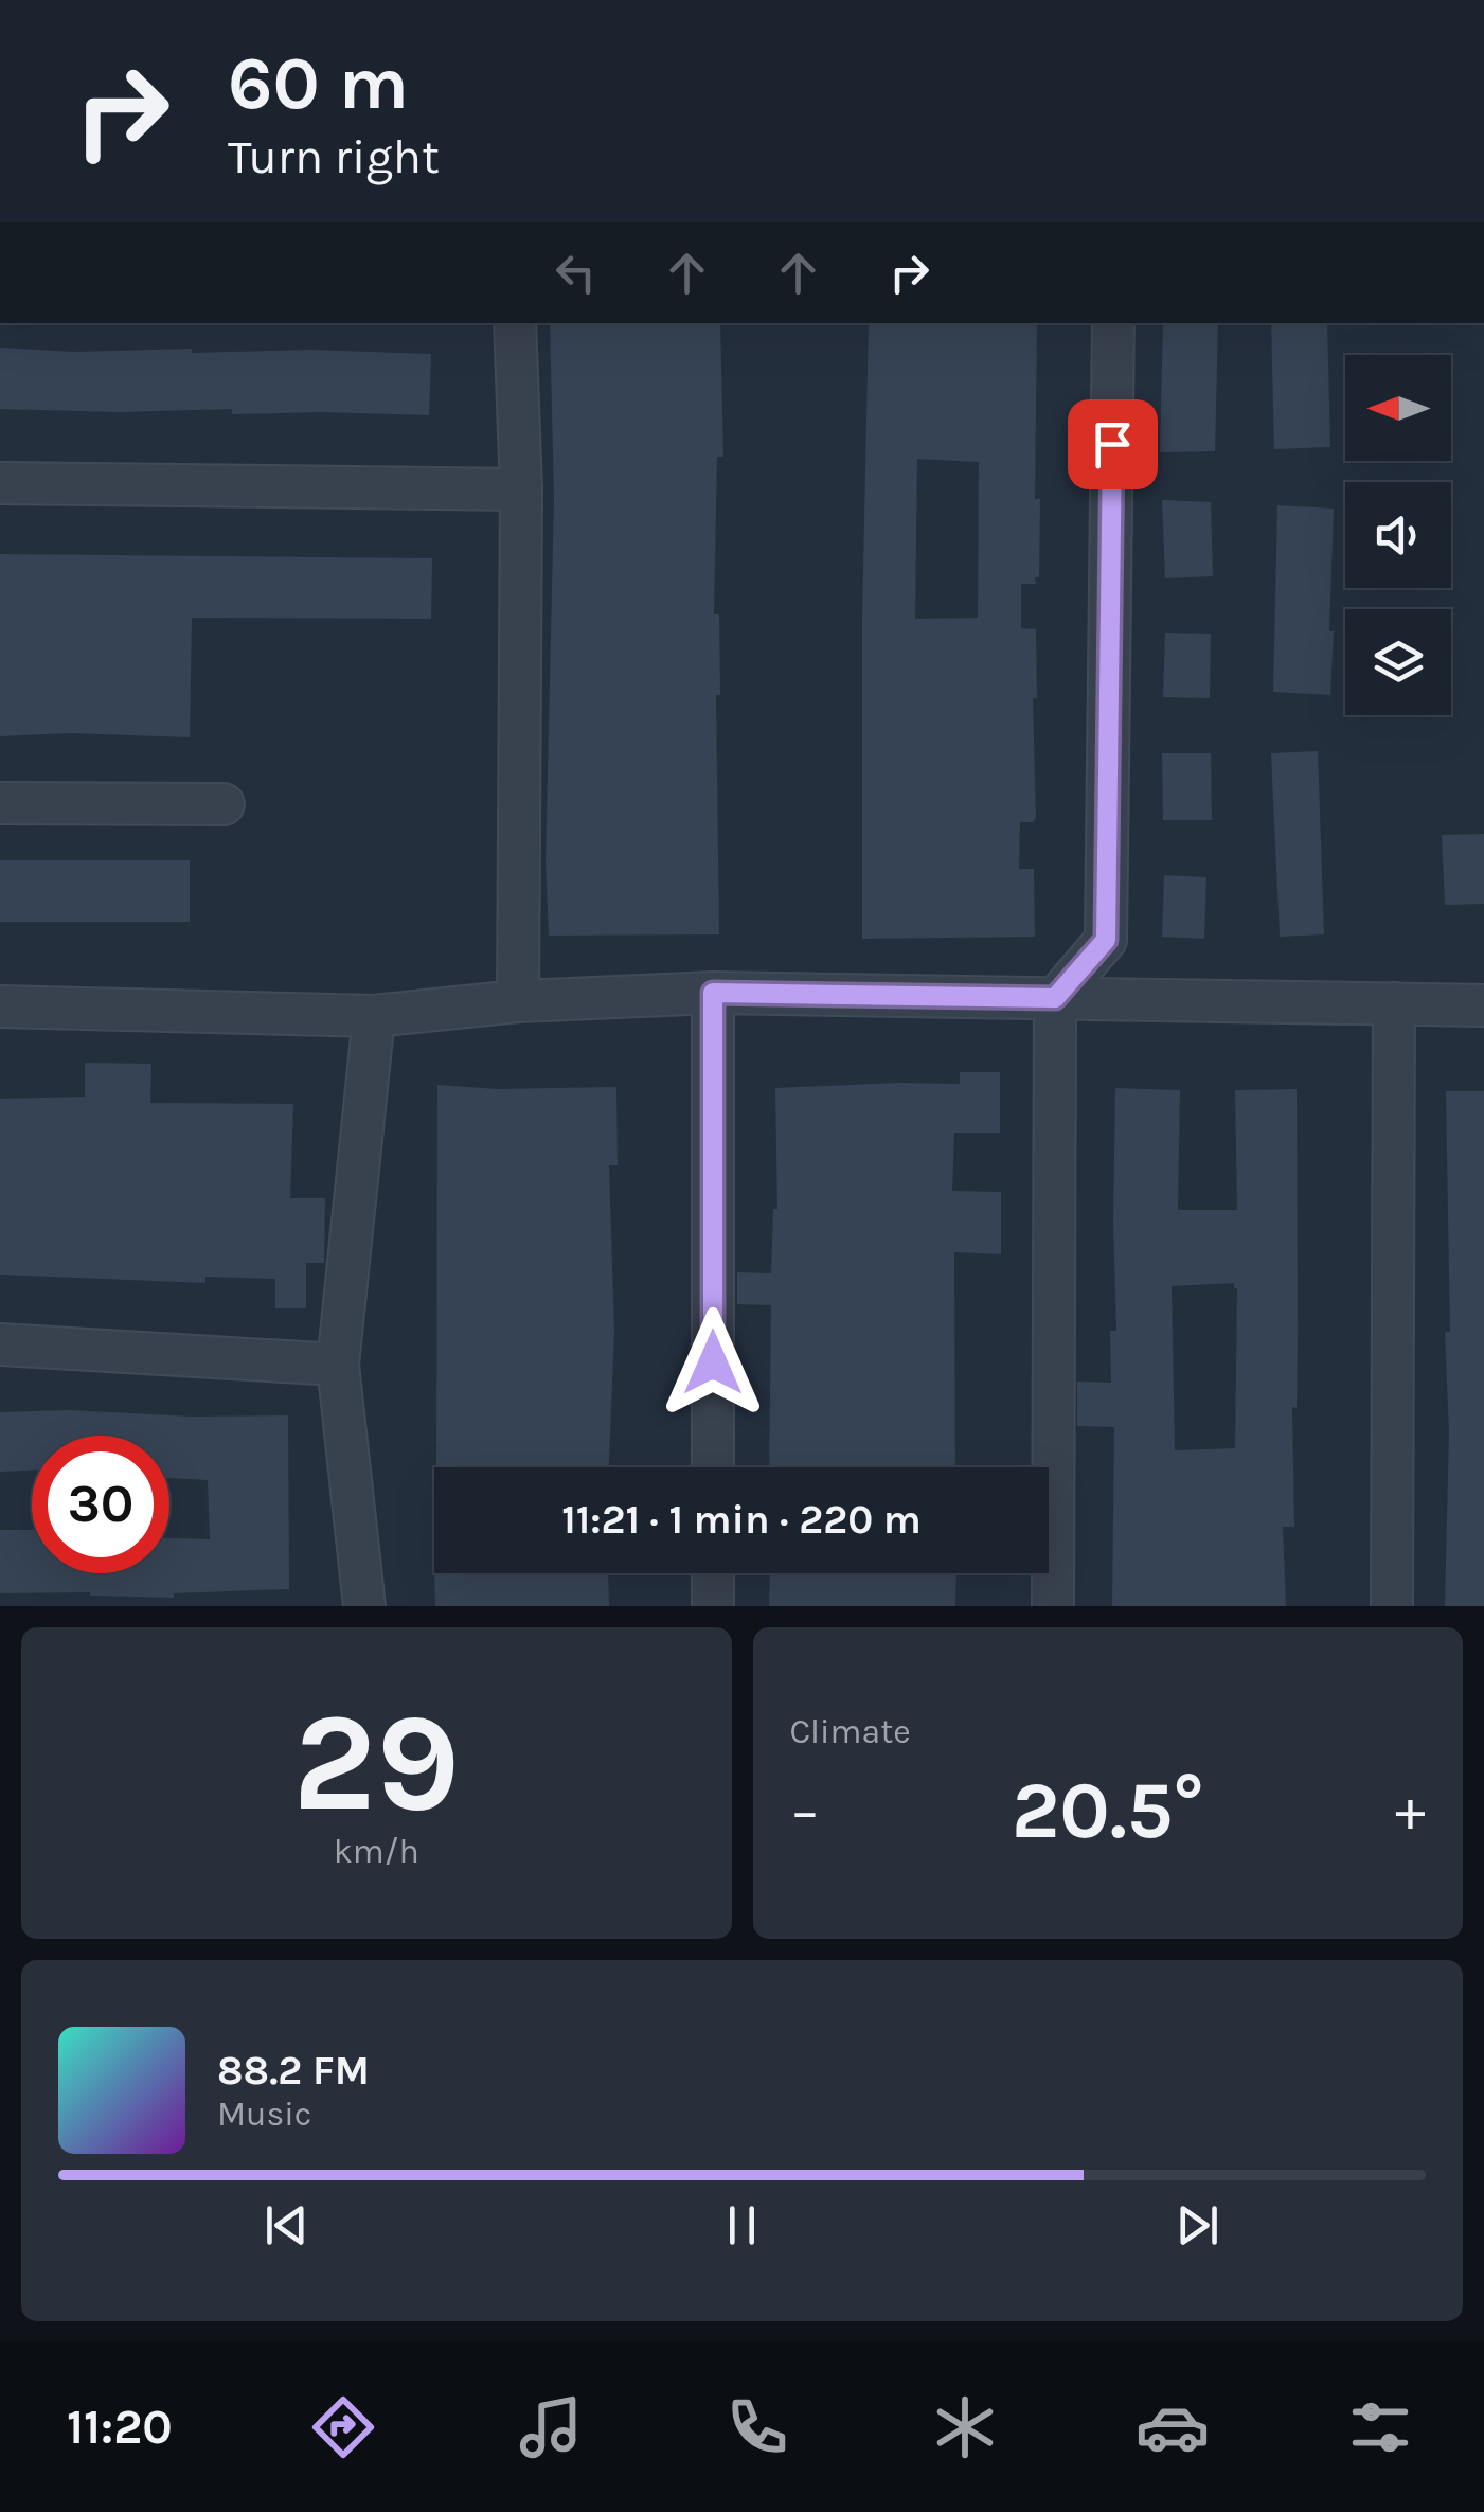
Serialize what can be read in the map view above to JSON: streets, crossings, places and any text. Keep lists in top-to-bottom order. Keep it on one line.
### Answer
{"north":"left","page":{"turn":["60 m","Turn right"],"limit":"30","trip":"11:21 · 1 min · 220 m","tile":[["29","km/h"],"Climate"],"heat":["−","20.5°","+"],"song":["88.2 FM","Music"],"tabs":"11:20"}}
